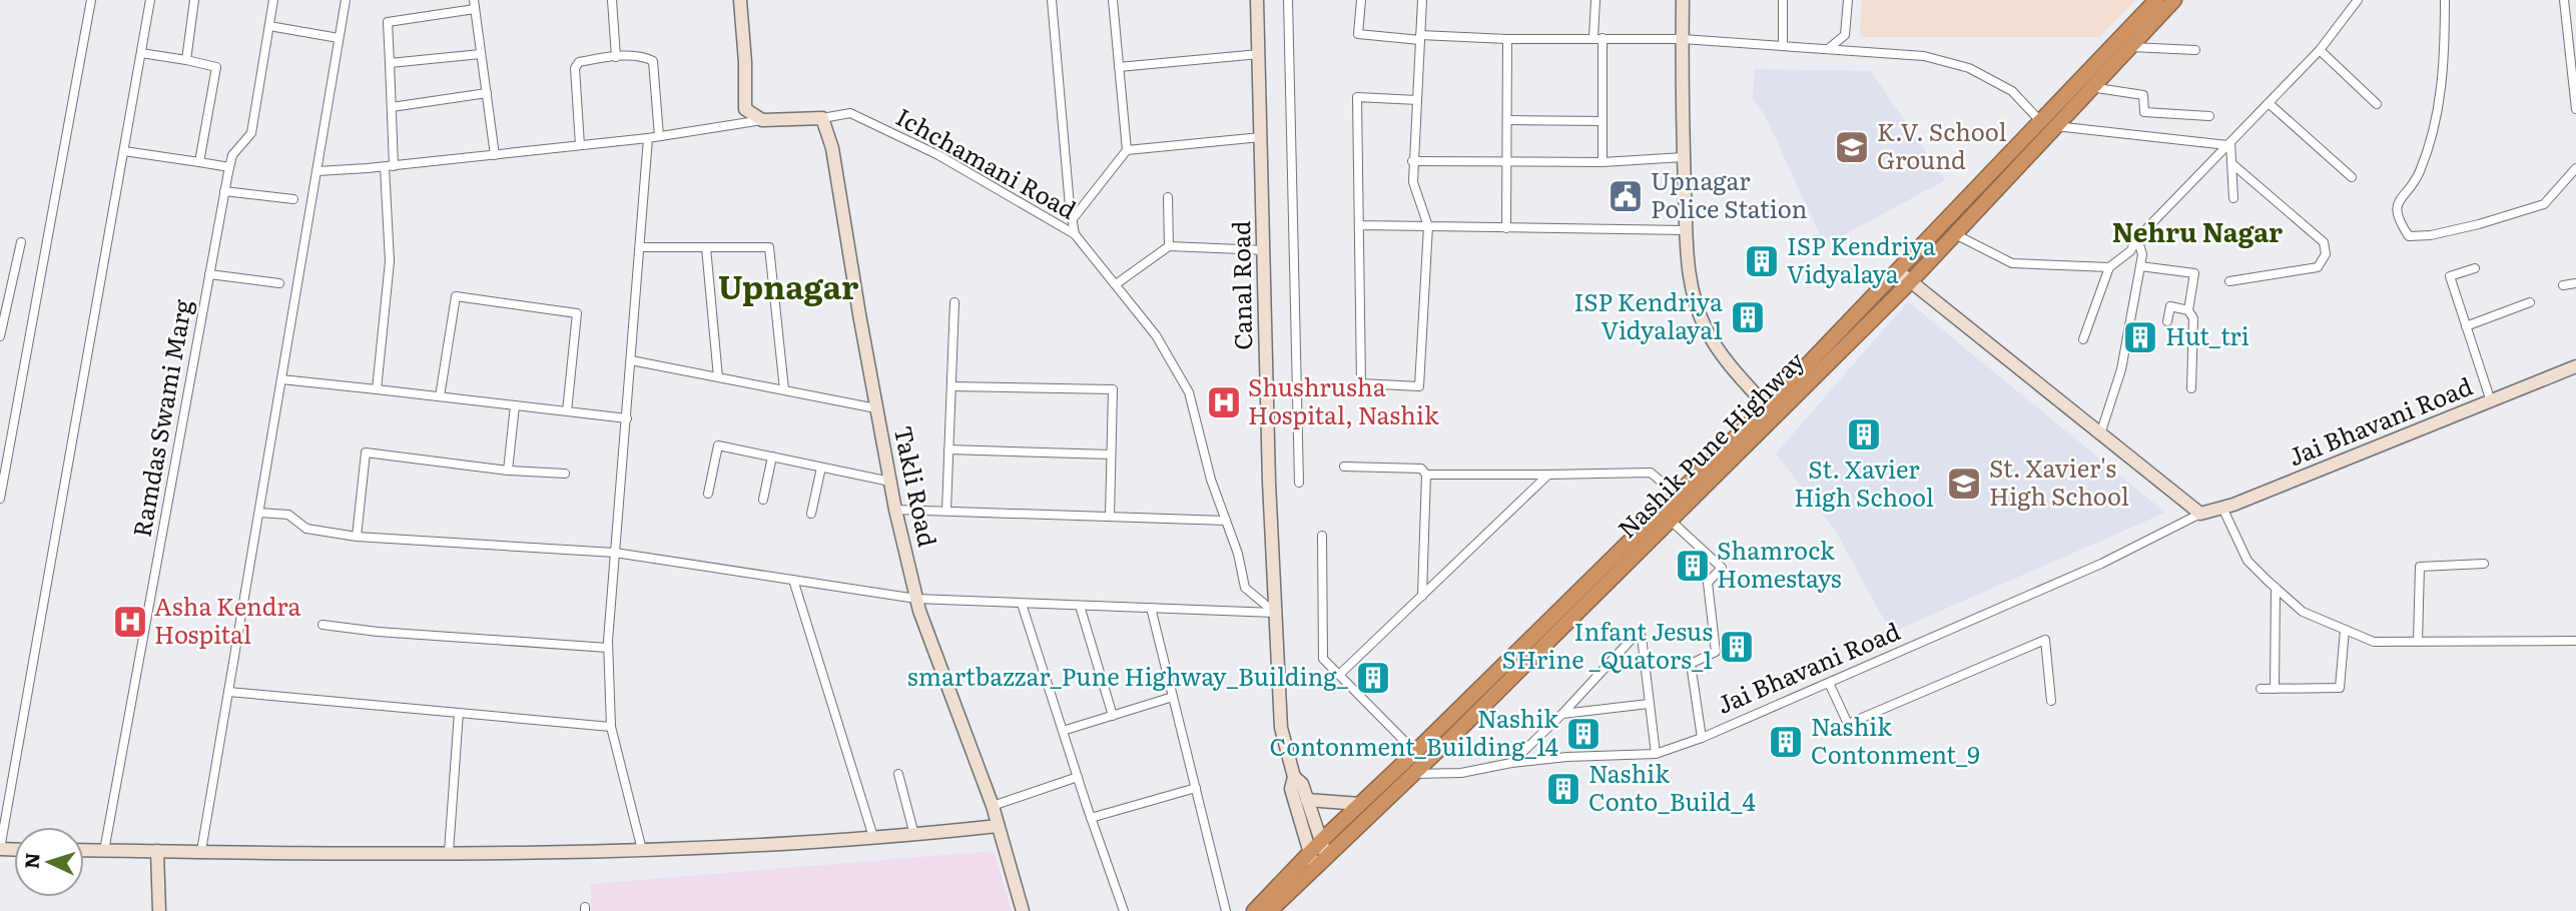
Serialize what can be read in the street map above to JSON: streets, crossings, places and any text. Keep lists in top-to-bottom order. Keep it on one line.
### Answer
{"streets":{"highway":["Nashik Pune Highway"],"street":["Ichchamani Road","Canal Road","Ramdas Swami Marg","Jai Bhavani Road","Takli Road"]},"crossings":[["Ichchamani Road","Canal Road"],["Ichchamani Road","Takli Road"],["Canal Road","Nashik Pune Highway"],["Jai Bhavani Road","Nashik Pune Highway"]],"districts":["Nehru Nagar","Upnagar"],"places":{"school or university":["K.V. School Ground","St. Xavier's High School"],"public building":["Upnagar Police Station"],"building":["ISP Kendriya Vidyalaya","ISP Kendriya Vidyalaya1","Hut_tri","St. Xavier High School","Shamrock Homestays","Infant Jesus SHrine _Quators_1","smartbazzar_Pune Highway_Building_","Nashik Contonment_Building_14","Nashik Contonment_9","Nashik Conto_Build_4"],"hospital":["Shushrusha Hospital, Nashik","Asha Kendra Hospital"]},"north":"left"}
